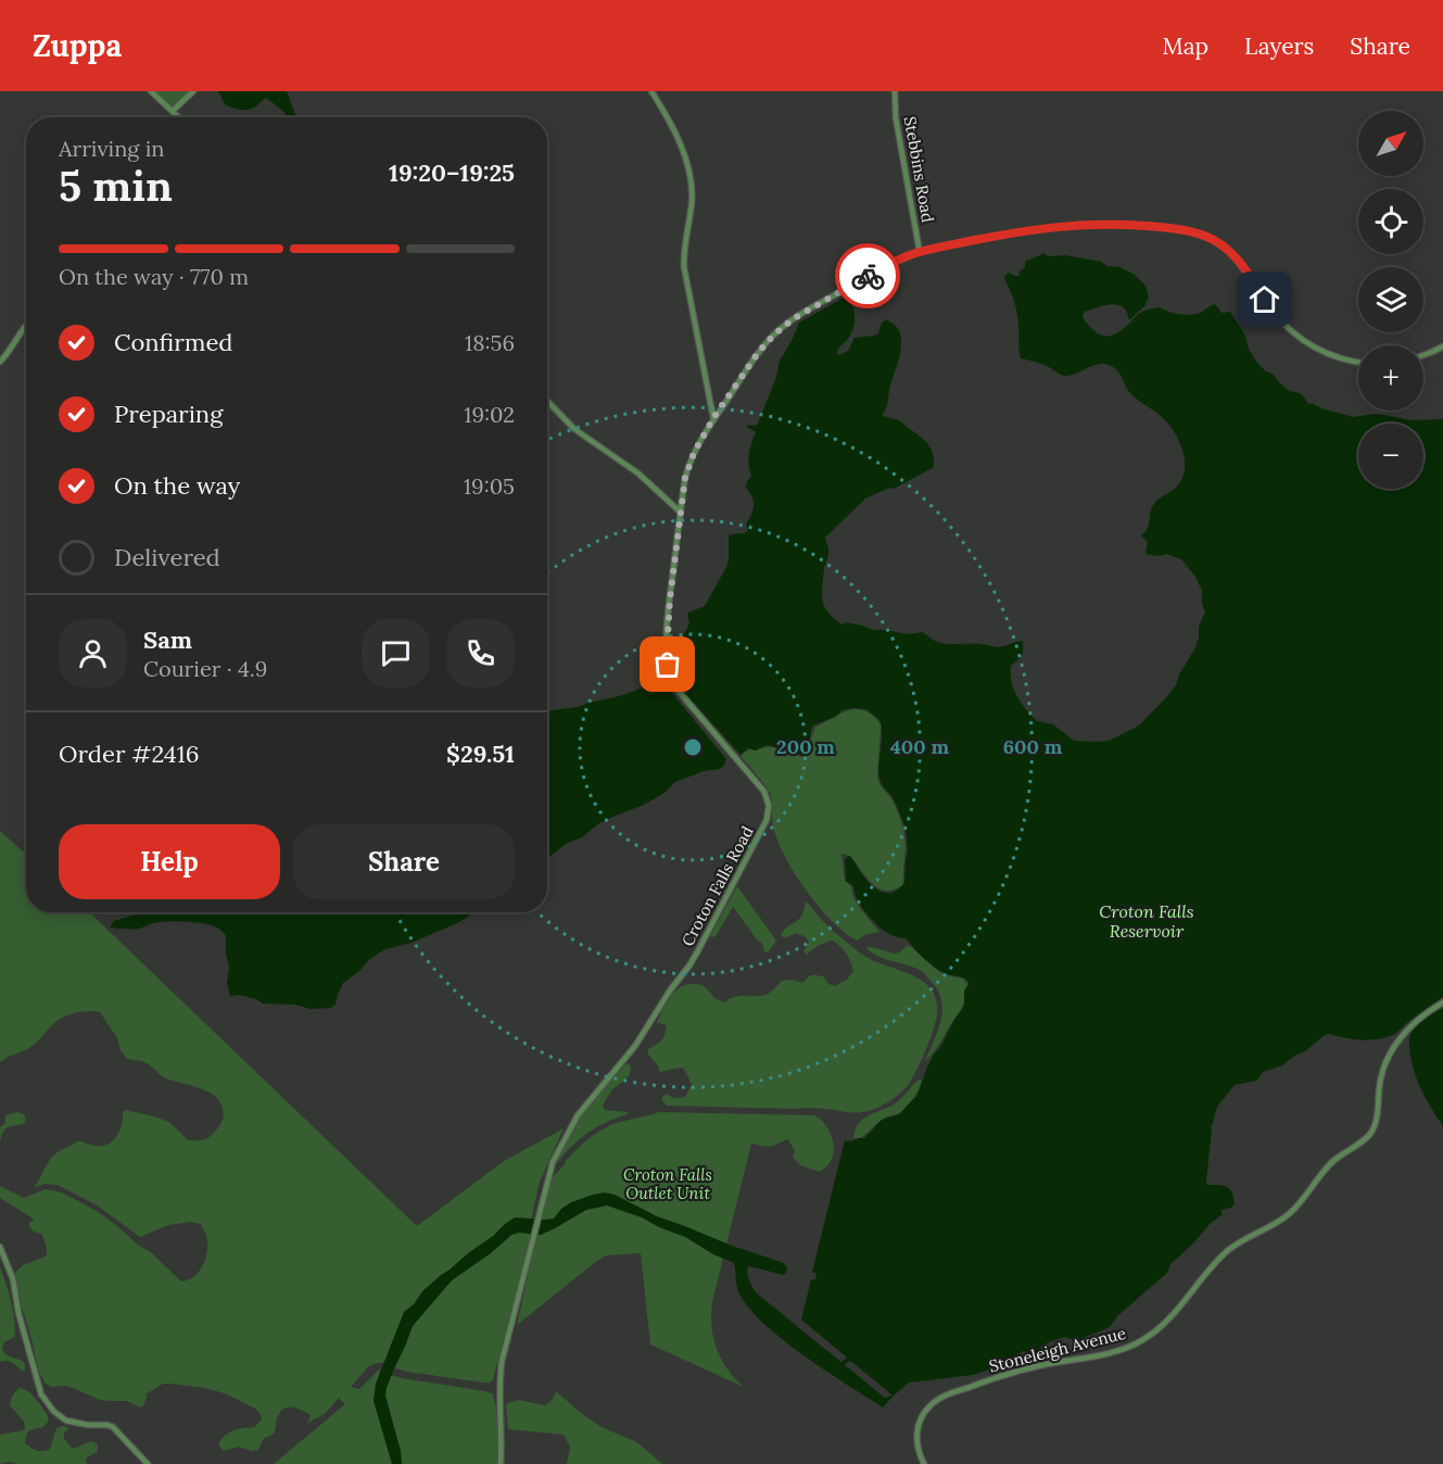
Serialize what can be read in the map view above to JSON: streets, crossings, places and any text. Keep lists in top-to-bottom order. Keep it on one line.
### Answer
{"streets":{"street":["Stebbins Road","Croton Falls Road","Stoneleigh Avenue"]},"crossings":[["Stebbins Road","Croton Falls Road"]],"water":["Croton Falls Reservoir"],"parks":["Croton Falls Outlet Unit"],"north":"top right","page":{"header":"Zuppa","nav":["Map","Layers","Share"],"map_buttons":["+","−"],"heading":["5 min","Arriving in","19:20–19:25"],"panel":["Sam","Courier · 4.9","Order #2416","$29.51"],"bar":"On the way · 770 m","list":[["Confirmed","18:56"],["Preparing","19:02"],["On the way","19:05"],"Delivered"],"buttons":["Help","Share"]},"rings":["200 m","400 m","600 m"]}
